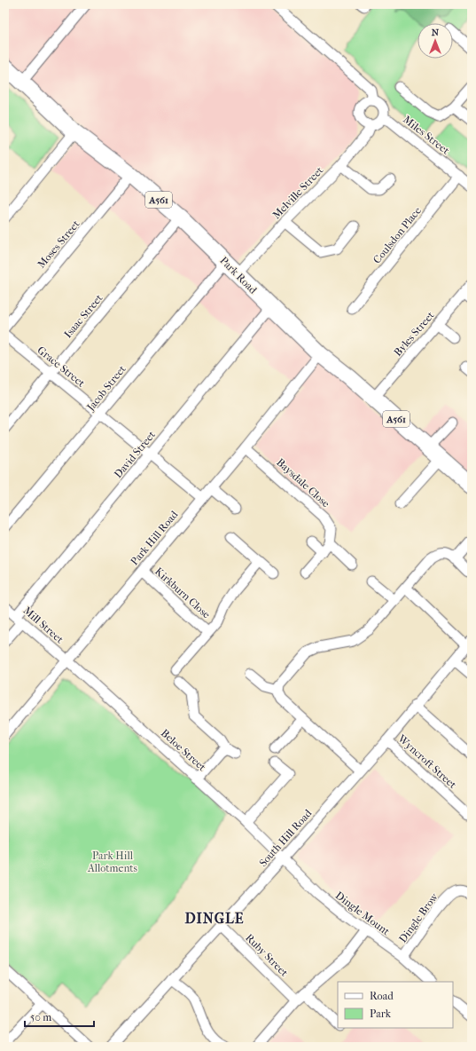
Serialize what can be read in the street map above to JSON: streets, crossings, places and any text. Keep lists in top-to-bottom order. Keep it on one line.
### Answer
{"streets":{"highway":["A561","Park Road"],"street":["Miles Street","Melville Street","Coulsdon Place","Moses Street","Isaac Street","Byles Street","Grace Street","Jacob Street","David Street","Baysdale Close","Park Hill Road","Kirkburn Close","Mill Street","Beloe Street","Wyncroft Street","South Hill Road","Dingle Mount","Dingle Brow","Ruby Street"]},"crossings":[["Miles Street","Melville Street"],["Miles Street","Coulsdon Place"],["Melville Street","Park Road"],["Moses Street","Park Road"],["Park Road","Isaac Street"],["Park Road","Byles Street"],["Park Road","Jacob Street"],["Park Road","David Street"],["Park Road","Park Hill Road"],["Isaac Street","Grace Street"],["Grace Street","Jacob Street"],["Grace Street","David Street"],["Grace Street","Park Hill Road"],["David Street","Mill Street"],["Baysdale Close","Park Hill Road"],["Park Hill Road","Kirkburn Close"],["Park Hill Road","Mill Street"],["Park Hill Road","Beloe Street"],["Mill Street","Beloe Street"],["Beloe Street","South Hill Road"],["Beloe Street","Dingle Mount"],["Wyncroft Street","South Hill Road"],["South Hill Road","Dingle Mount"],["South Hill Road","Ruby Street"],["Dingle Mount","Dingle Brow"]],"districts":["DINGLE"],"parks":["Park Hill Allotments"],"legend":["Road","Park"],"scale_bar":"50 m","north":"top"}
